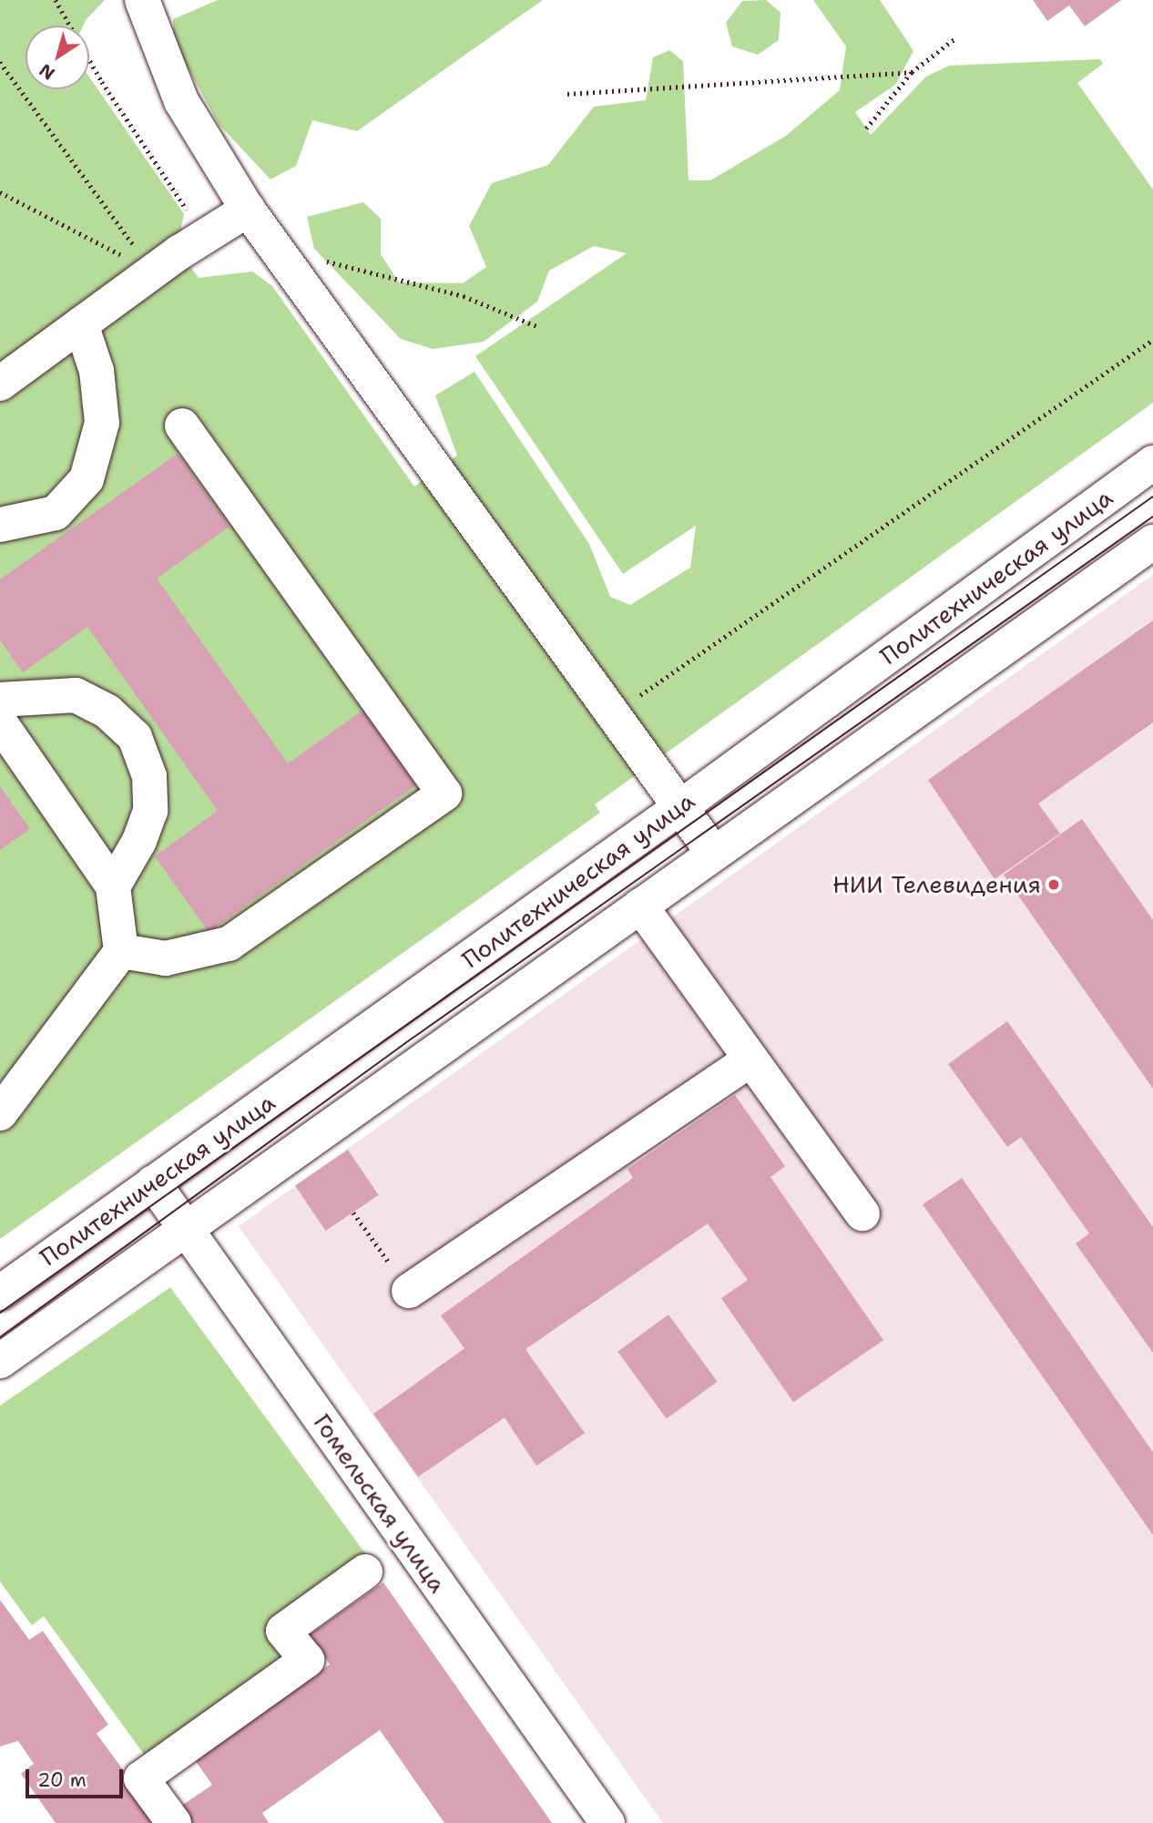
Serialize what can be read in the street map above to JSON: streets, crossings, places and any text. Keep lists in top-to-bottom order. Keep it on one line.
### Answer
{"streets":{"main road":["Политехническая улица","Гомельская улица"]},"crossings":[["Политехническая улица","Гомельская улица"]],"places":["НИИ Телевидения"],"scale_bar":"20 m","north":"bottom left"}
